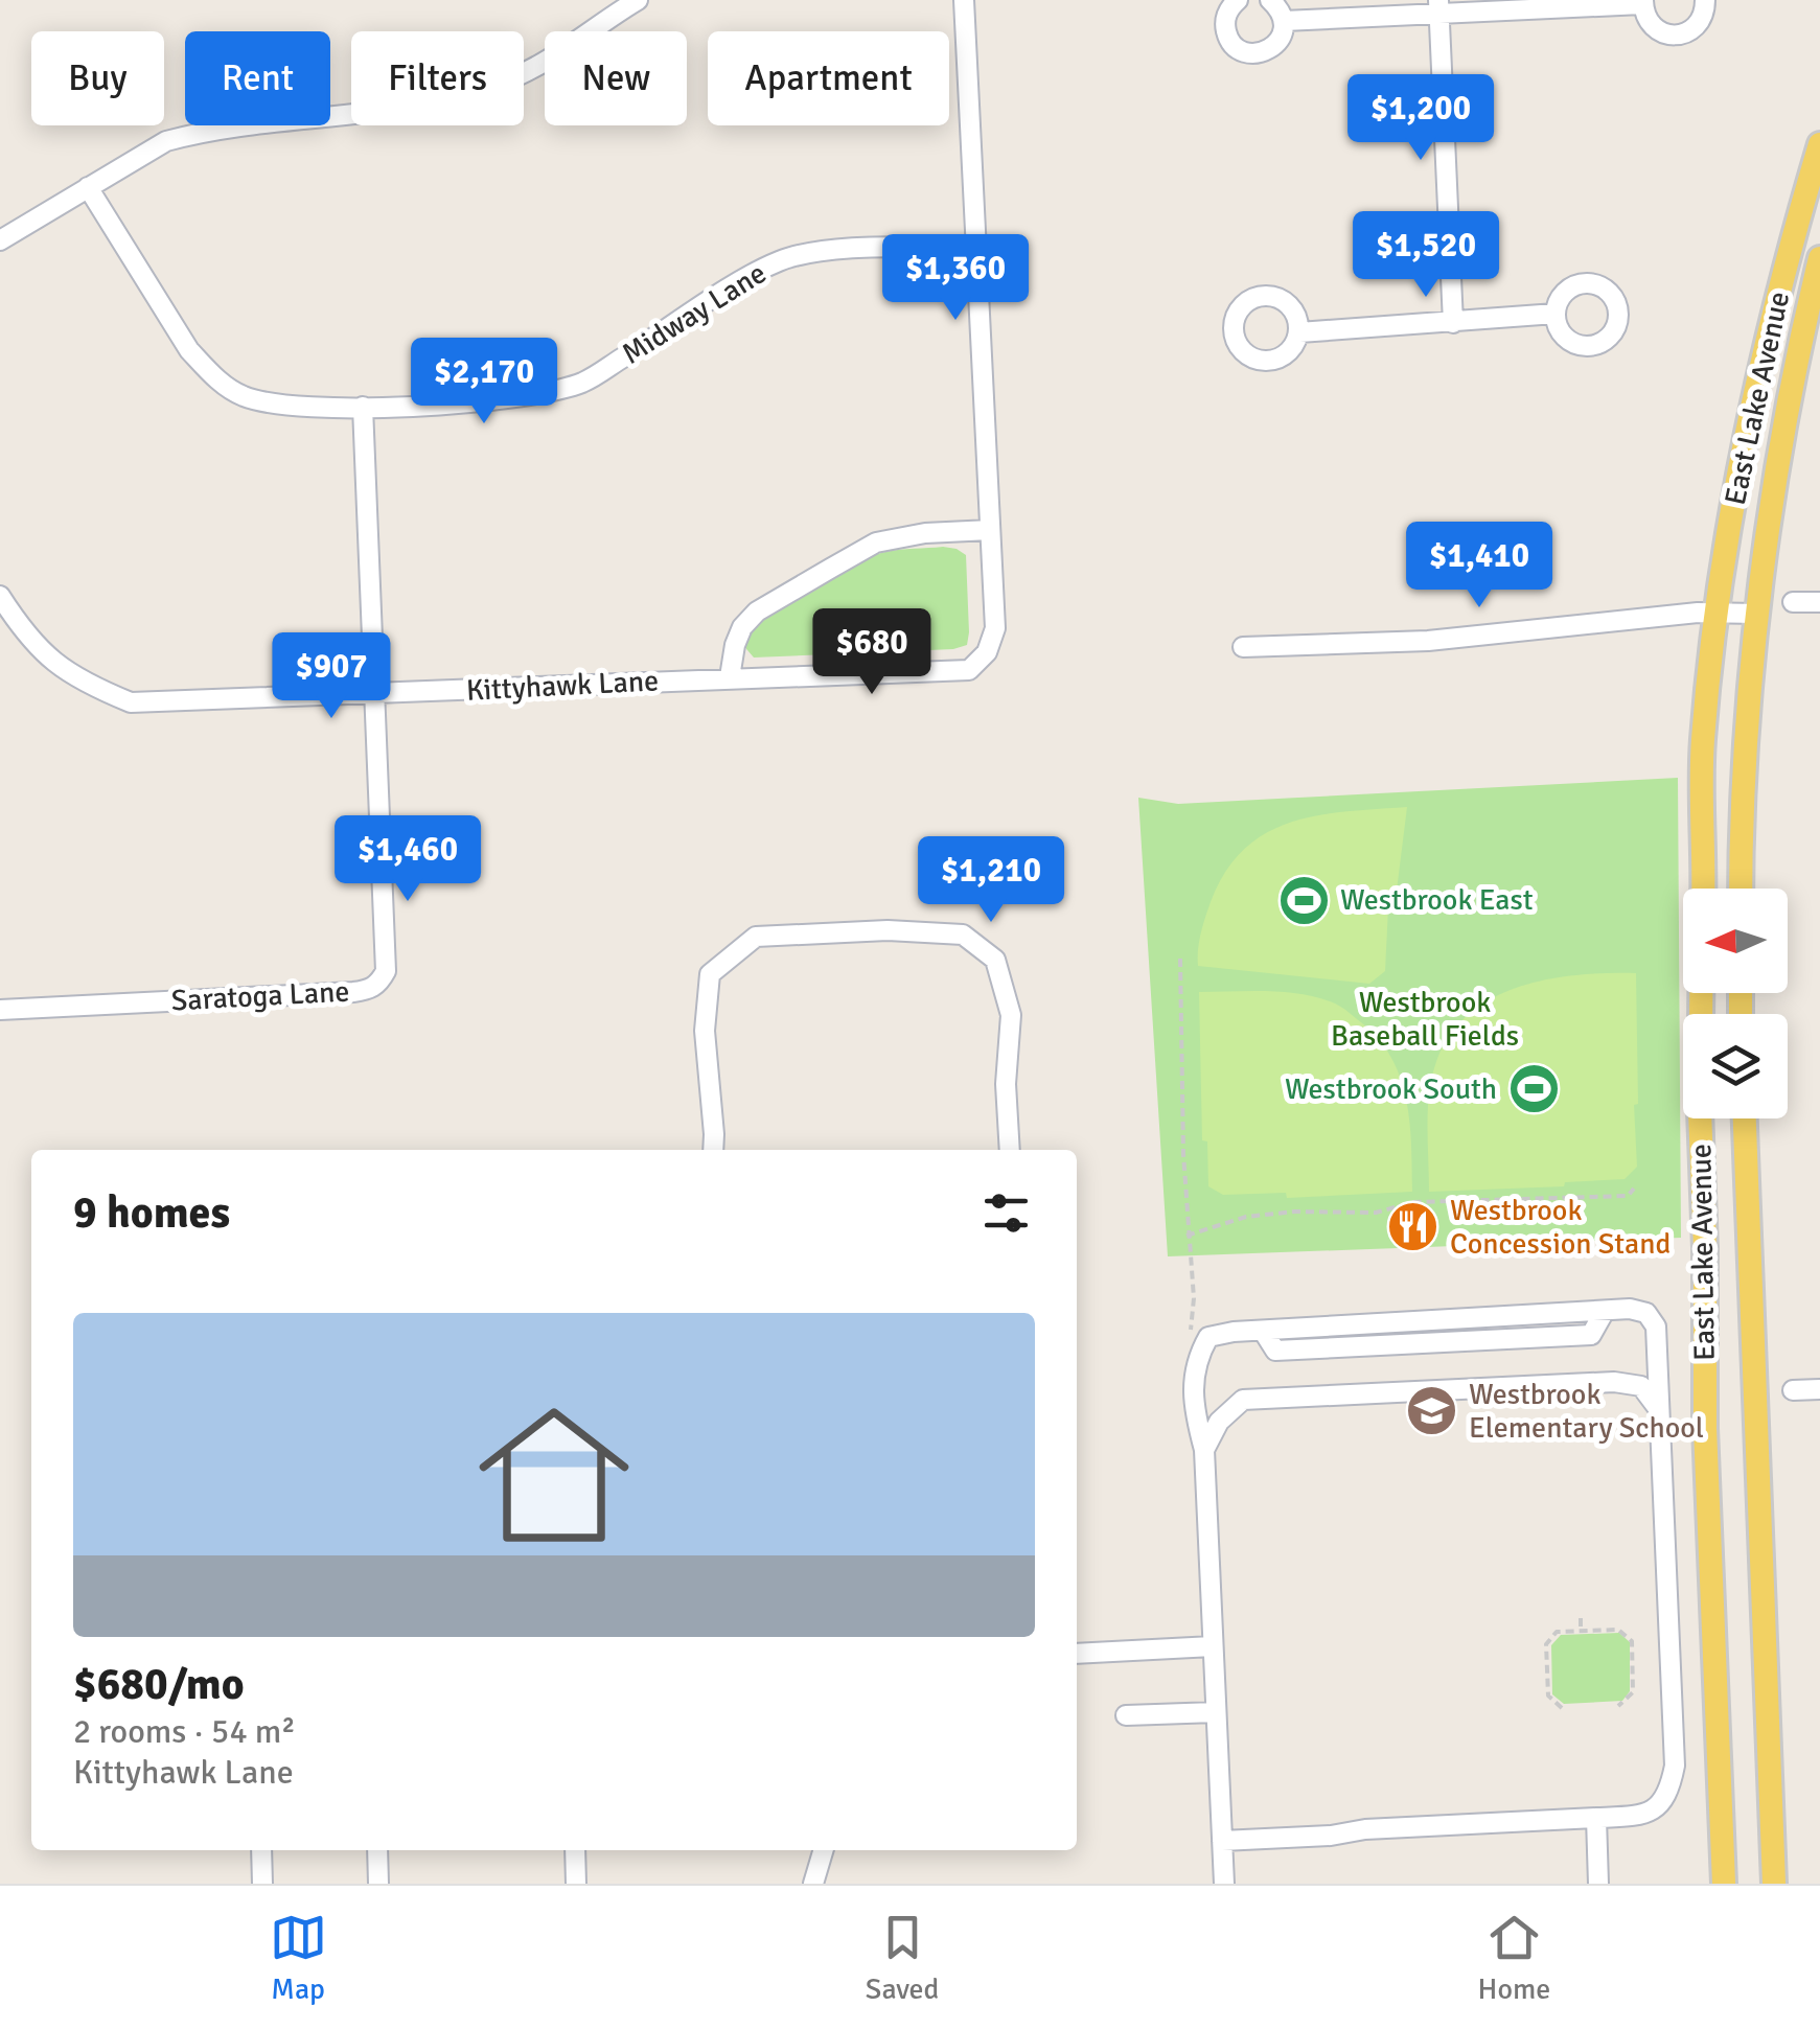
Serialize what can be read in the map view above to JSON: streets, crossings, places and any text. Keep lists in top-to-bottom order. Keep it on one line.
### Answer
{"streets":{"main road":["East Lake Avenue"],"street":["Midway Lane","Kittyhawk Lane","Saratoga Lane"]},"crossings":[["Midway Lane","Saratoga Lane"],["Kittyhawk Lane","Saratoga Lane"]],"parks":["Westbrook Baseball Fields"],"places":{"sports":["Westbrook East","Westbrook South"],"restaurant":["Westbrook Concession Stand"],"school or university":["Westbrook Elementary School"]},"north":"left","page":{"chip":["Buy","Rent","Filters","New","Apartment"],"price":["$1,200","$1,520","$1,360","$2,170","$1,410","$680","$907","$1,460","$1,210"],"heading":"9 homes","list":[{"name":"$680/mo","note":"2 rooms · 54 m² · Kittyhawk Lane"}],"tabs":["Map","Saved","Home"]}}
